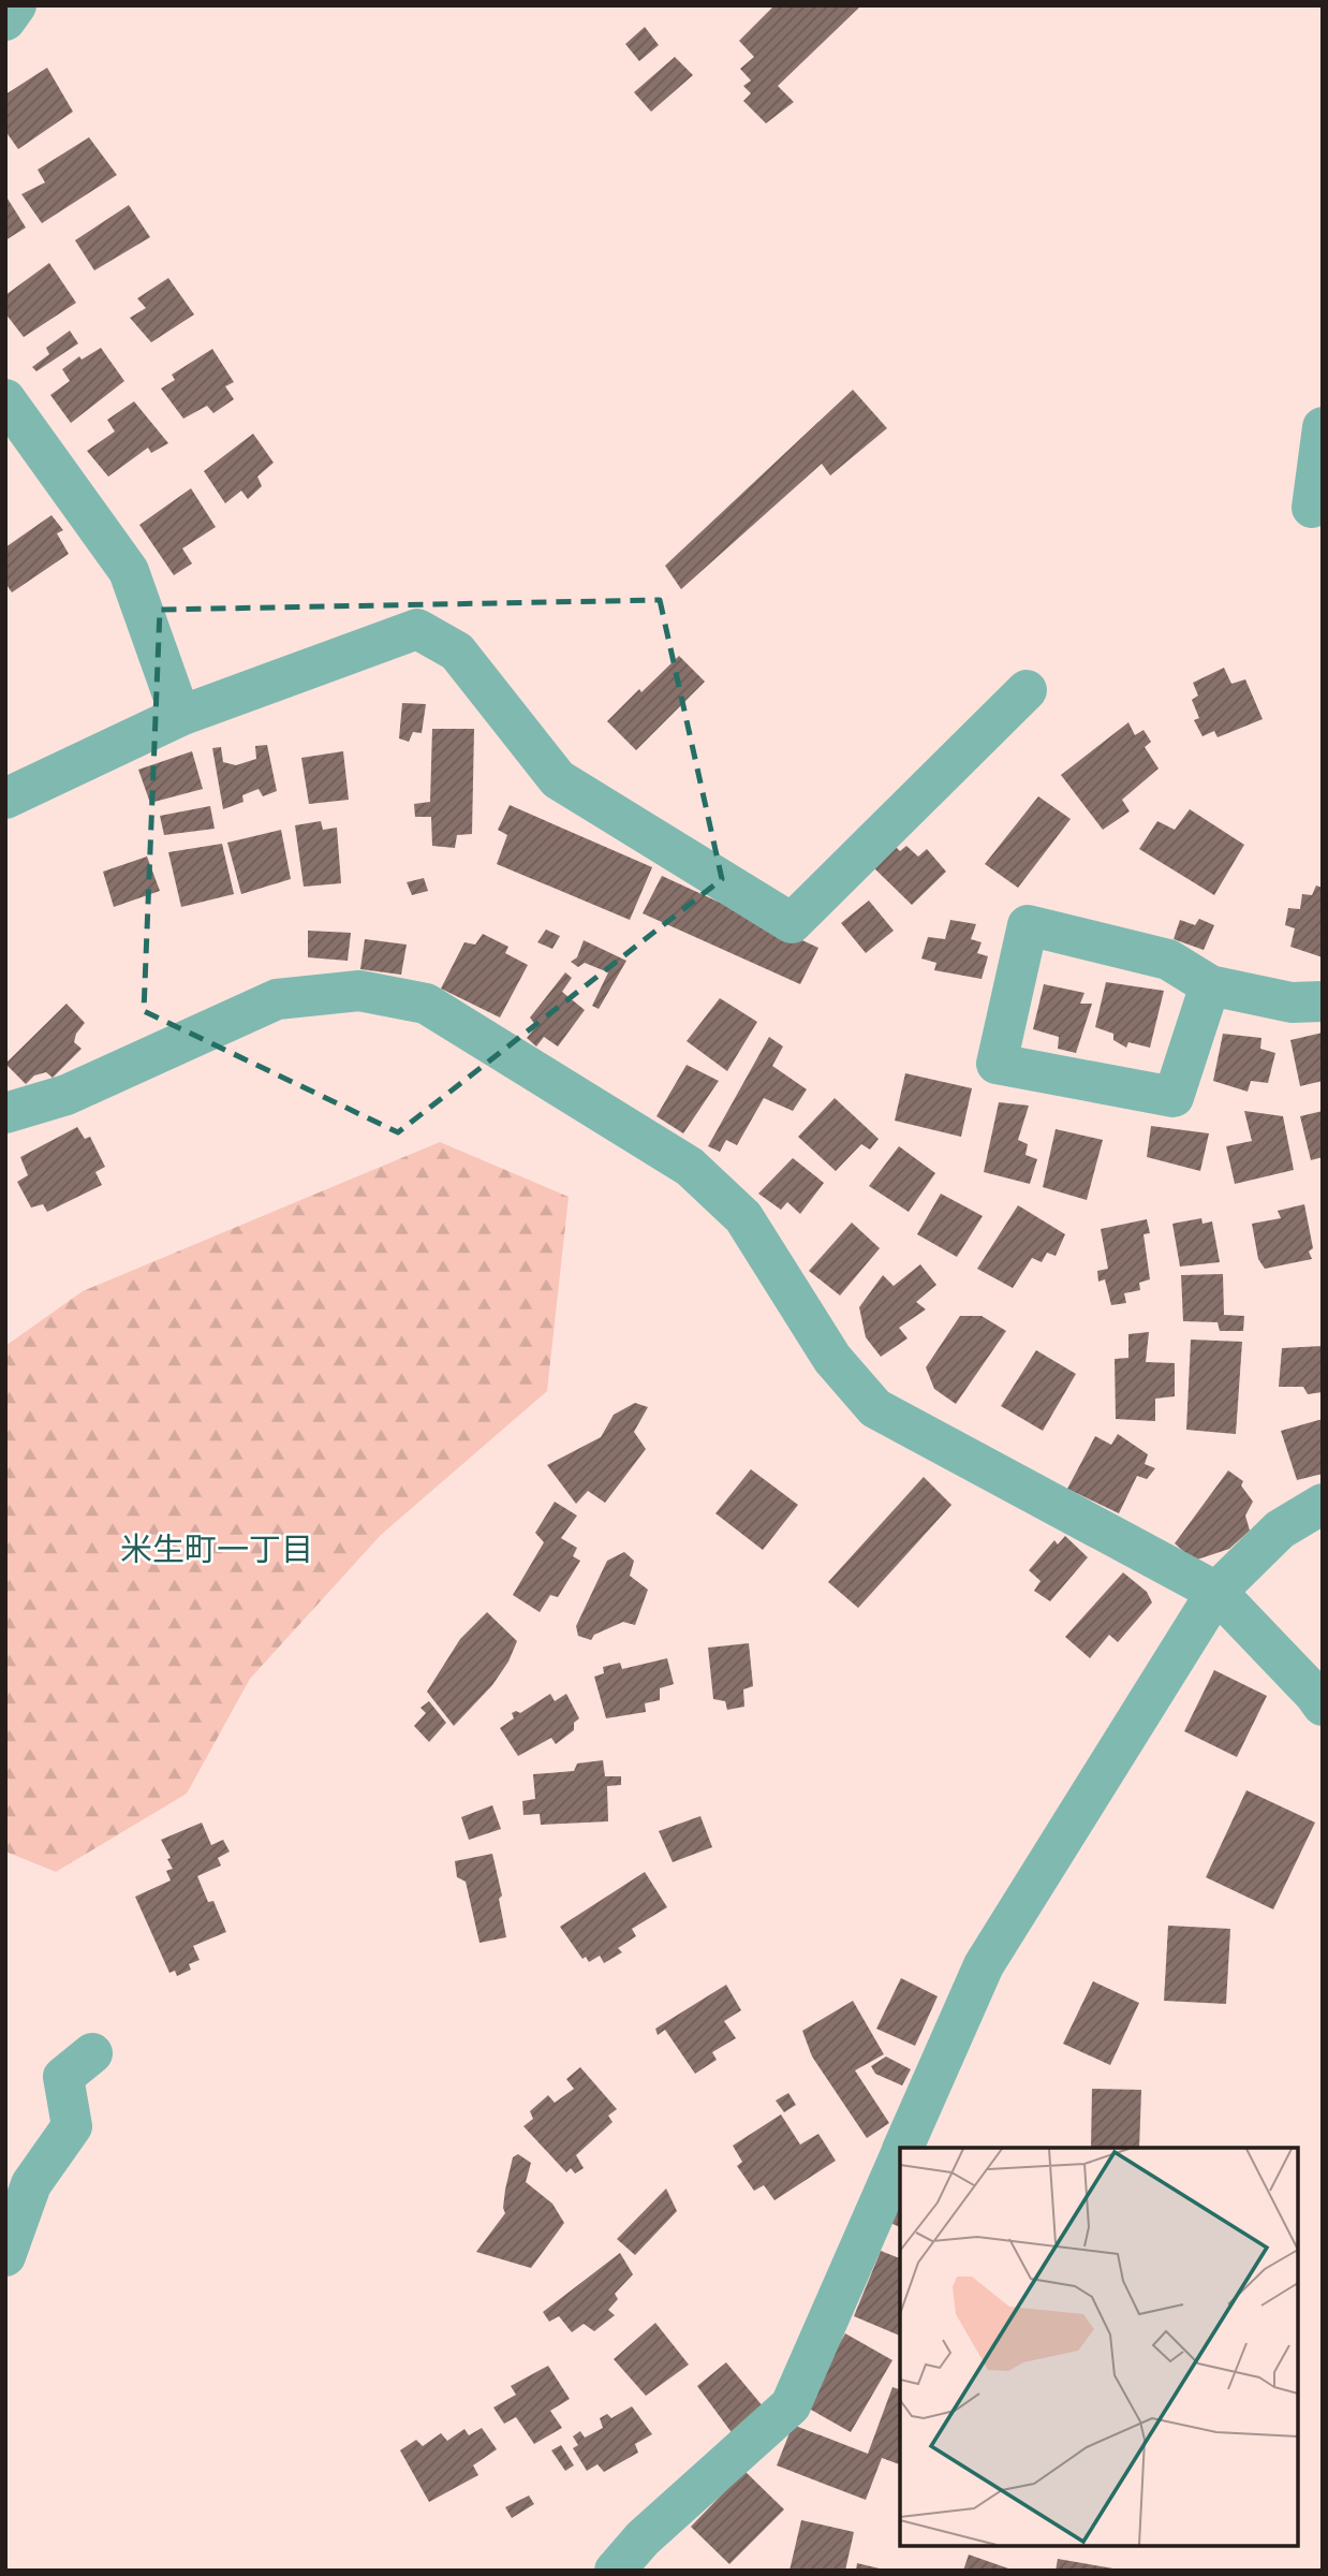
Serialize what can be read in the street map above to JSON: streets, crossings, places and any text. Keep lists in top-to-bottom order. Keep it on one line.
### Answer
{"districts":["米生町一丁目"]}
